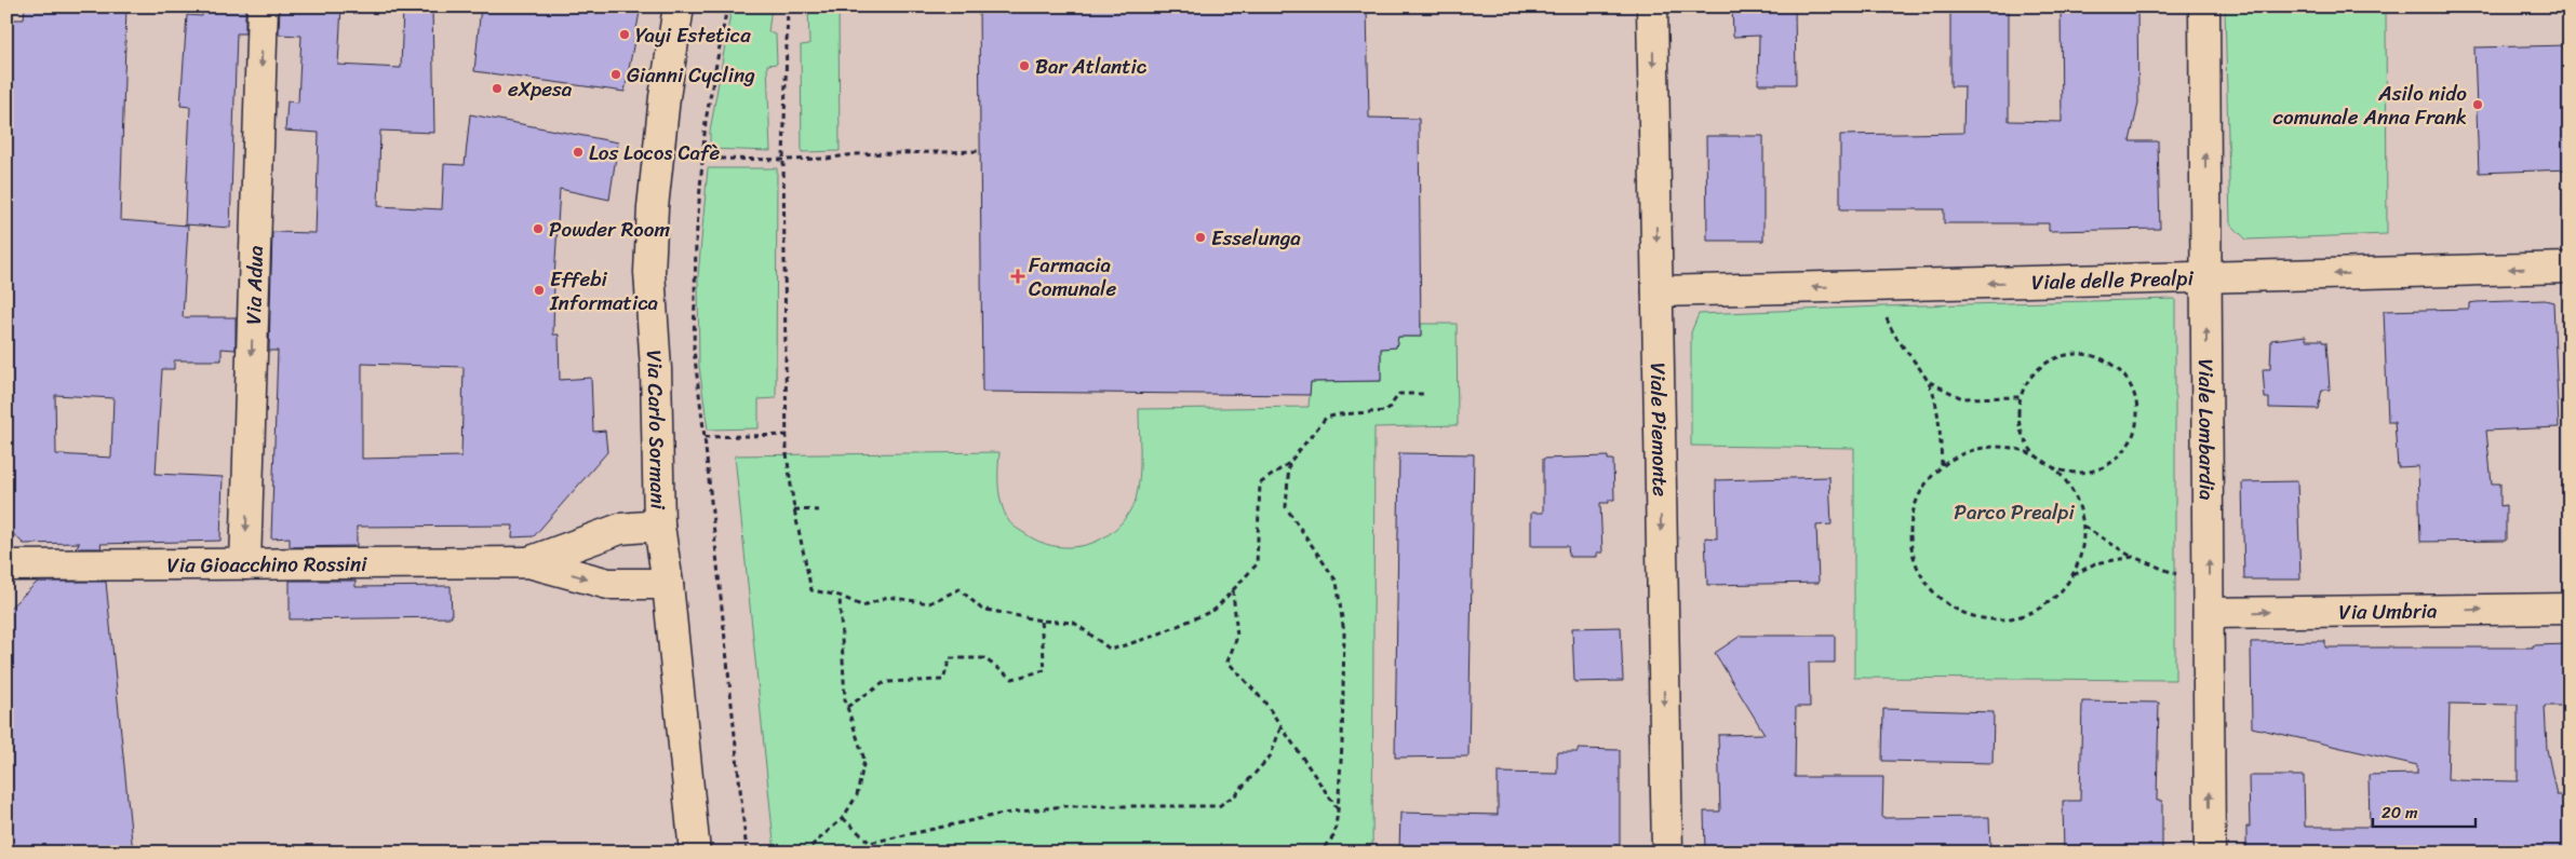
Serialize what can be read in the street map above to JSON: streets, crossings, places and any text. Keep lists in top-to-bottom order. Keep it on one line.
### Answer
{"streets":{"street":["Viale delle Prealpi","Via Adua","Via Carlo Sormani","Viale Piemonte","Viale Lombardia","Via Gioacchino Rossini","Via Umbria"]},"crossings":[["Viale delle Prealpi","Viale Piemonte"],["Viale delle Prealpi","Viale Lombardia"],["Via Adua","Via Gioacchino Rossini"],["Via Carlo Sormani","Via Gioacchino Rossini"],["Viale Lombardia","Via Umbria"]],"one_way":["Viale delle Prealpi","Via Adua","Viale Piemonte","Viale Lombardia","Via Umbria"],"parks":["Parco Prealpi"],"places":{"other":["Yayi Estetica","Bar Atlantic","Gianni Cycling","eXpesa","Asilo nido comunale Anna Frank","Los Locos Cafè","Powder Room","Esselunga","Effebi Informatica"],"health":["Farmacia Comunale"]},"scale_bar":"20 m"}
